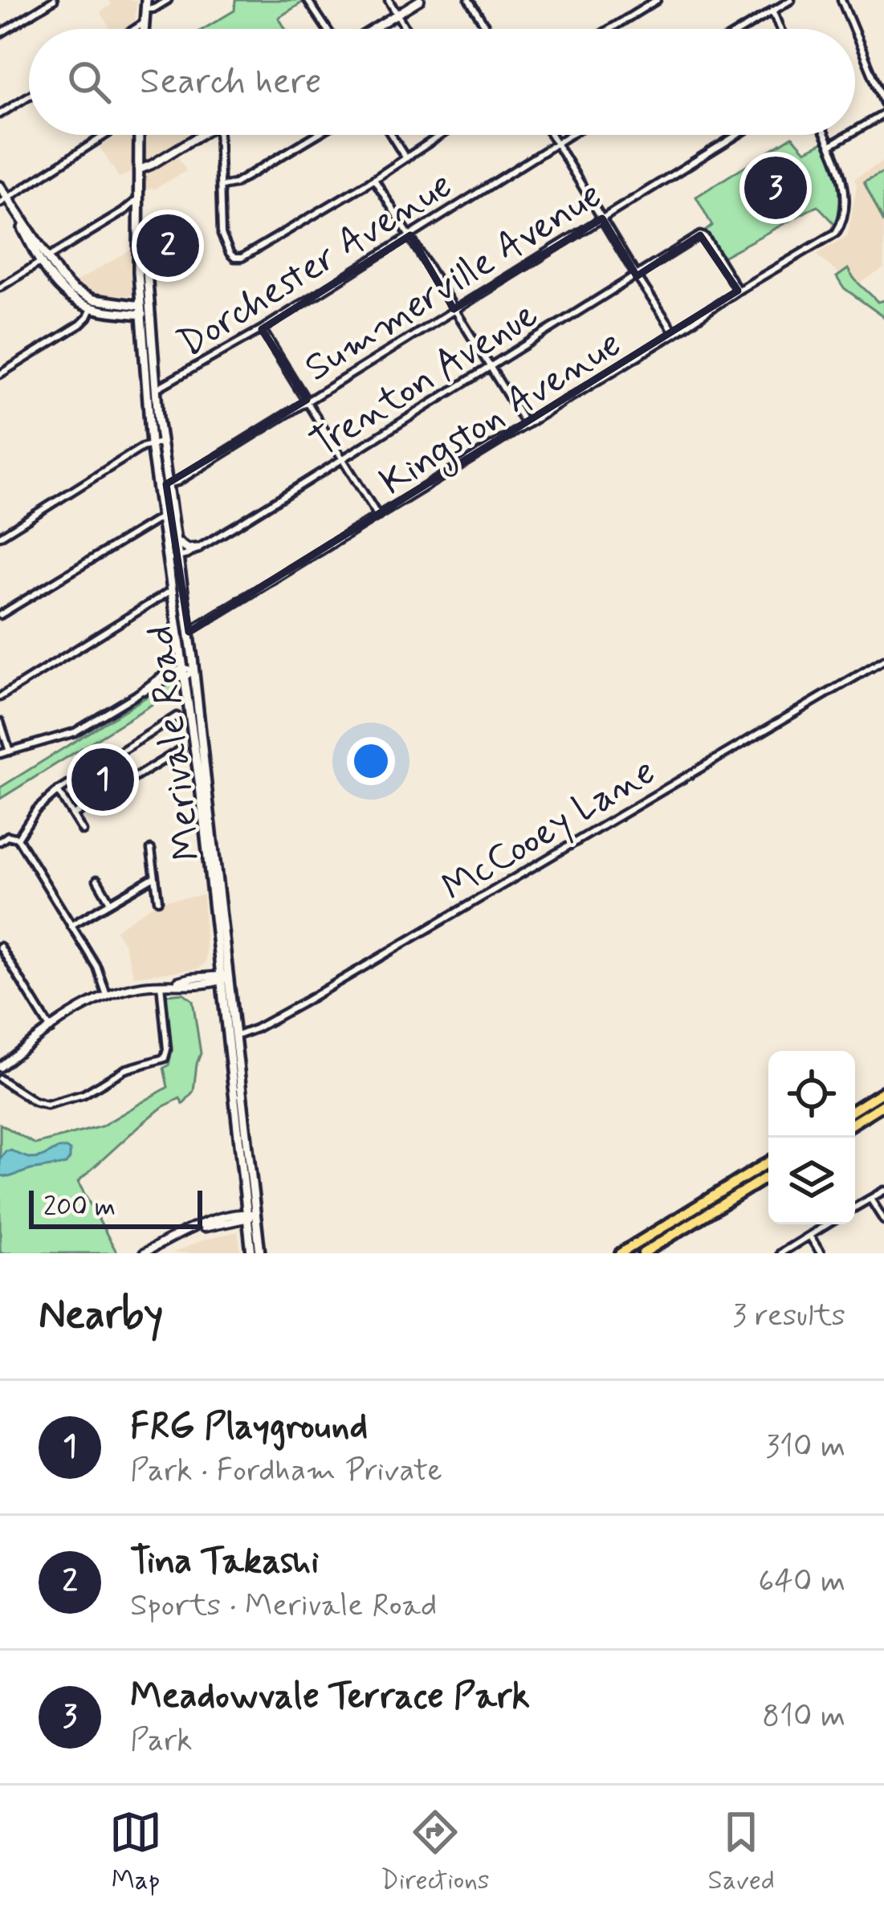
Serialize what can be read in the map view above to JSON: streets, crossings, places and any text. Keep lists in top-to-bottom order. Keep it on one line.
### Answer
{"streets":{"main road":["Merivale Road"],"street":["Dorchester Avenue","Summerville Avenue","Trenton Avenue","Kingston Avenue","McCooey Lane"]},"crossings":[["Dorchester Avenue","Merivale Road"],["Summerville Avenue","Merivale Road"],["Trenton Avenue","Kingston Avenue"],["Trenton Avenue","Merivale Road"],["Kingston Avenue","Merivale Road"],["Merivale Road","McCooey Lane"]],"scale_bar":"200 m","page":{"search":"Search here","pins":["3","2","1"],"scale":"200 m","heading":["Nearby","3 results"],"list":[{"mark":"1","name":"FRG Playground","note":"Park · Fordham Private","value":"310 m"},{"mark":"2","name":"Tina Takashi","note":"Sports · Merivale Road","value":"640 m"},{"mark":"3","name":"Meadowvale Terrace Park","note":"Park","value":"810 m"}],"nav":["Map","Directions","Saved"]}}
